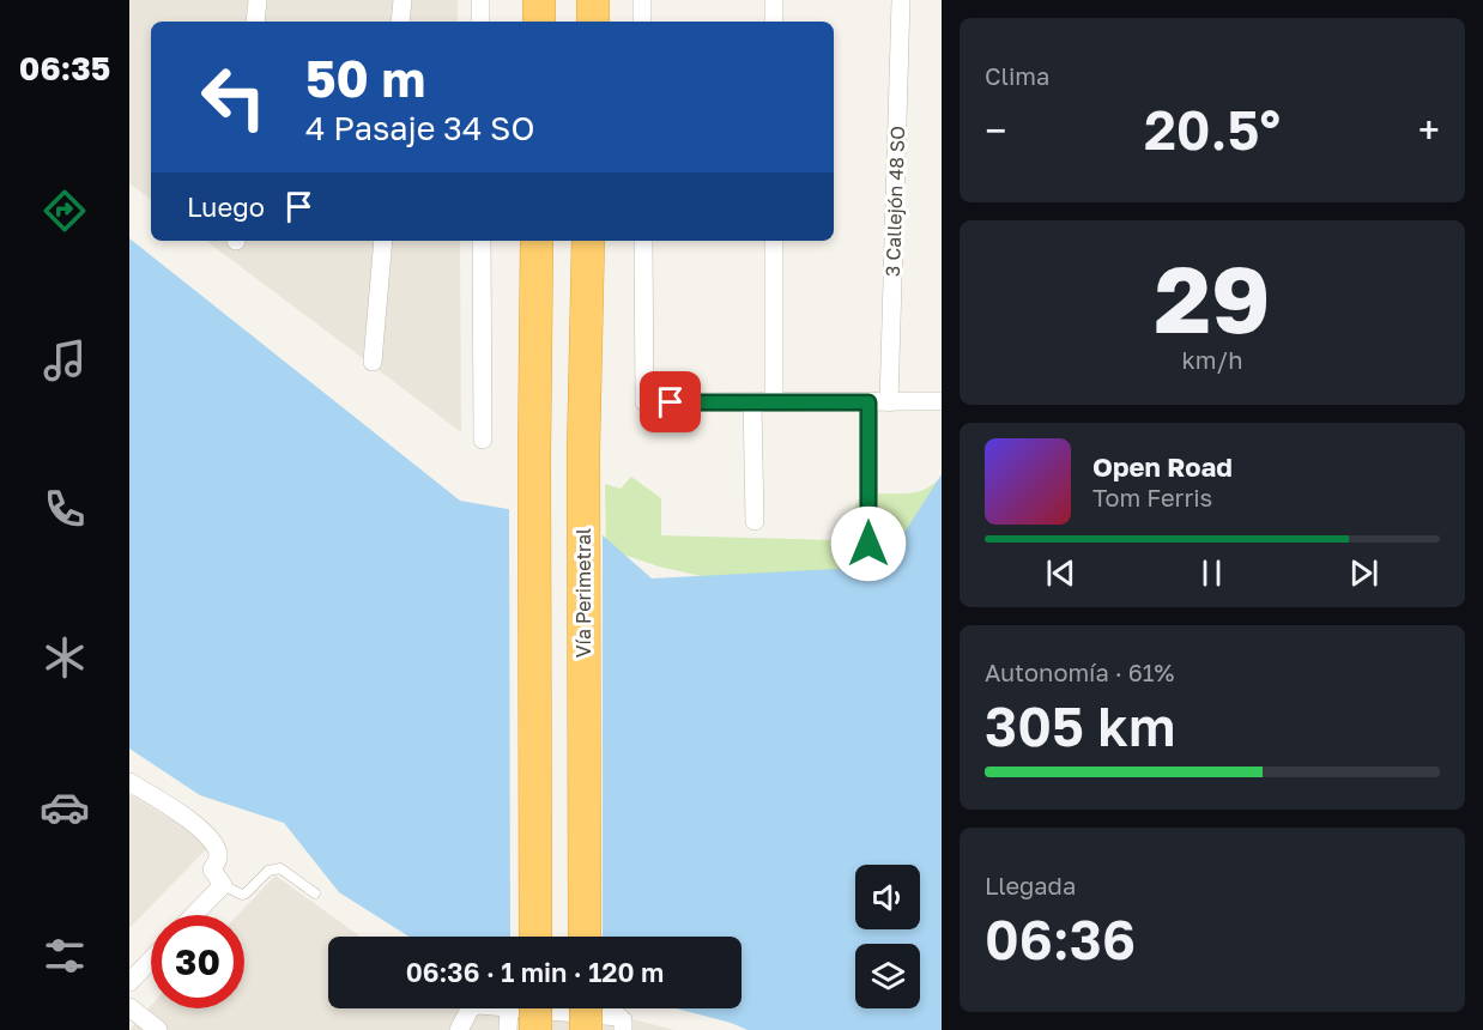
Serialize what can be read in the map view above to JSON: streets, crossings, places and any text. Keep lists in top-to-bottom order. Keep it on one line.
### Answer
{"streets":{"highway":["Vía Perimetral"],"street":["3 Callejón 48 SO"]},"page":{"tabs":"06:35","tile":["Clima",["29","km/h"],["Autonomía · 61%","305 km"],["Llegada","06:36"]],"turn":["50 m","4 Pasaje 34 SO"],"heat":["−","20.5°","+"],"then":"Luego","song":["Open Road","Tom Ferris"],"limit":"30","trip":"06:36 · 1 min · 120 m"}}
